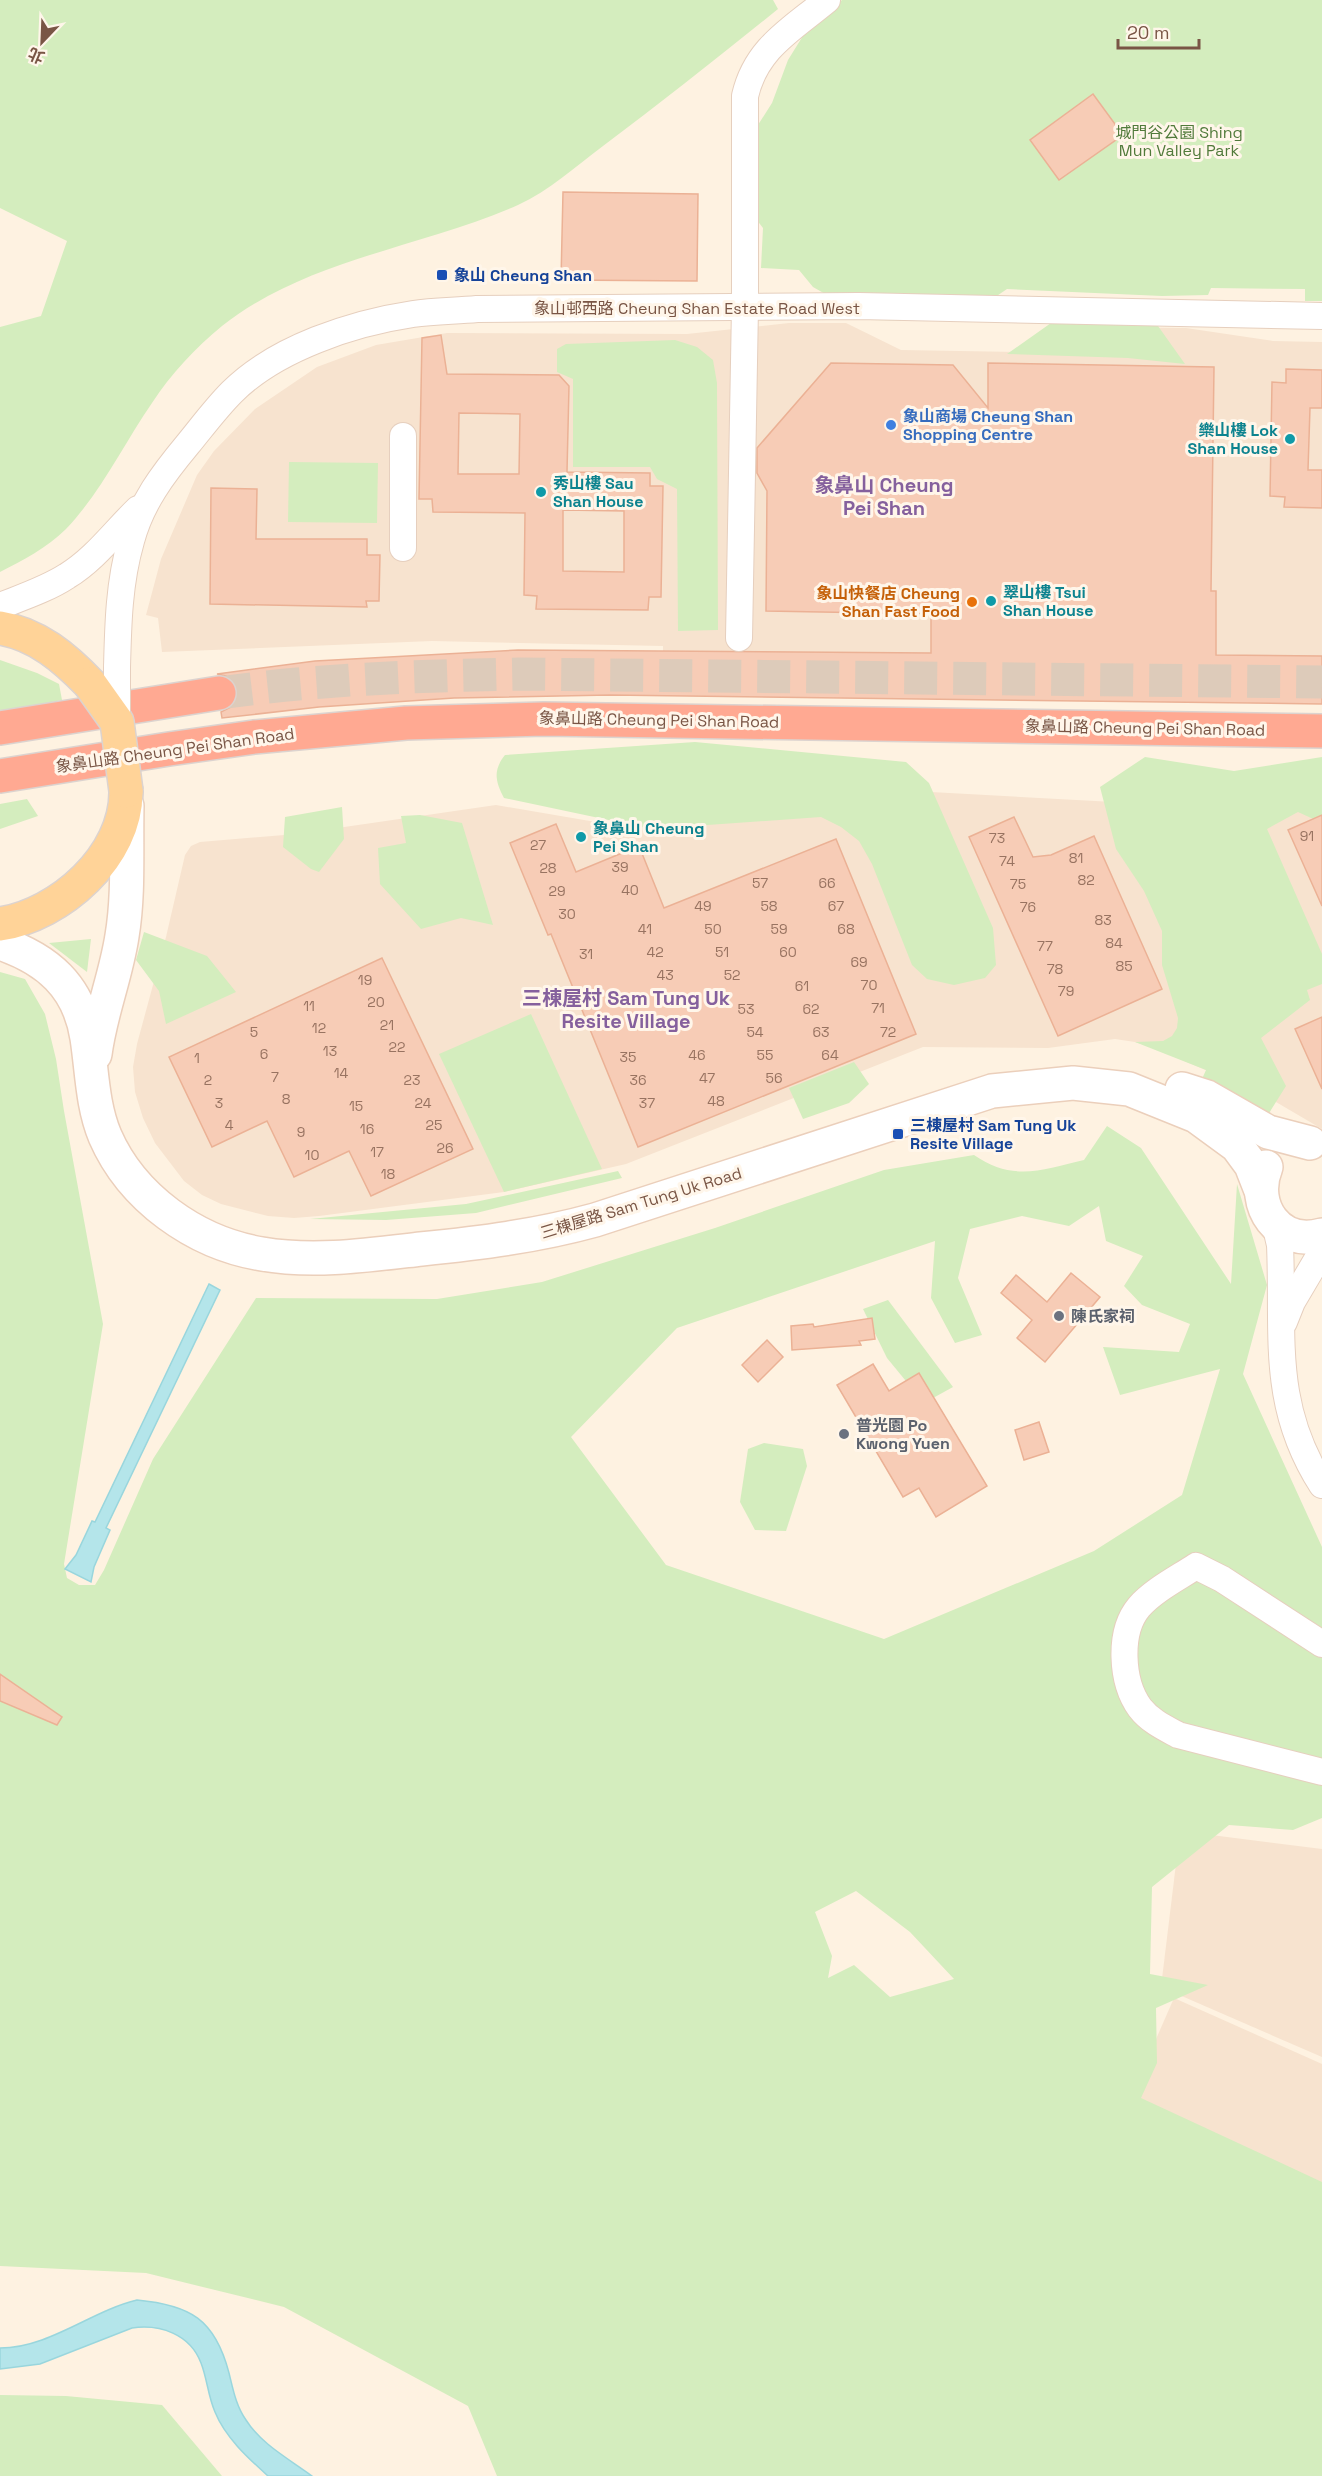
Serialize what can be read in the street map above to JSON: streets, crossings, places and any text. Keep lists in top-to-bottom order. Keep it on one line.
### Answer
{"streets":{"highway":["象鼻山路 Cheung Pei Shan Road"],"street":["象山邨西路 Cheung Shan Estate Road West","三棟屋路 Sam Tung Uk Road"]},"districts":["象鼻山 Cheung Pei Shan","三棟屋村 Sam Tung Uk Resite Village"],"parks":["城門谷公園 Shing Mun Valley Park"],"places":{"transit":["象山 Cheung Shan","三棟屋村 Sam Tung Uk Resite Village"],"other":["象山商場 Cheung Shan Shopping Centre","樂山樓 Lok Shan House","秀山樓 Sau Shan House","翠山樓 Tsui Shan House","象山快餐店 Cheung Shan Fast Food","象鼻山 Cheung Pei Shan","陳氏家祠","普光園 Po Kwong Yuen"]},"house_numbers":["91","73","27","81","74","39","28","82","57","66","75","40","29","49","58","67","76","30","83","41","50","59","68","84","77","42","51","60","31","69","85","78","43","52","19","70","61","79","20","11","71","53","62","21","12","5","54","63","72","22","13","6","46","55","64","35","1","14","7","47","56","2","23","36","8","48","3","24","37","15","4","25","16","9","26","17","10","18"],"scale_bar":"20 m","north":"bottom left"}
